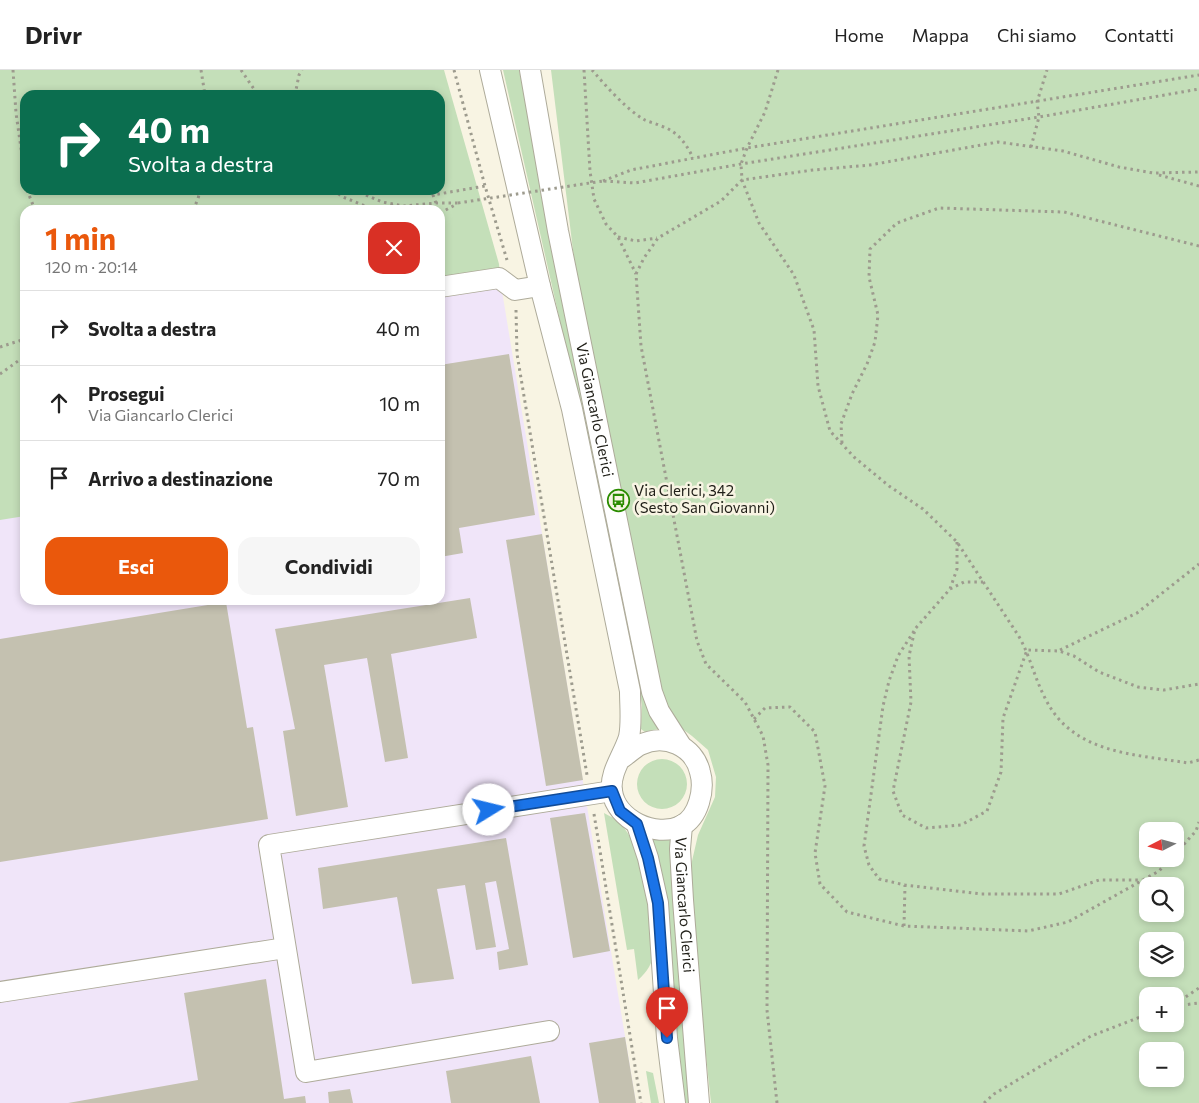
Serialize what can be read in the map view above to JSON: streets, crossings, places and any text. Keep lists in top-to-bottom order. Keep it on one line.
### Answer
{"streets":{"street":["Via Giancarlo Clerici"]},"places":{"bus stop":["Via Clerici, 342 (Sesto San Giovanni)"]},"north":"left","page":{"header":"Drivr","nav":["Home","Mappa","Chi siamo","Contatti"],"turn":["40 m","Svolta a destra"],"heading":["1 min","120 m · 20:14"],"list":[{"name":"Svolta a destra","value":"40 m"},{"name":"Prosegui","note":"Via Giancarlo Clerici","value":"10 m"},{"name":"Arrivo a destinazione","value":"70 m"}],"buttons":["Esci","Condividi"],"map_buttons":["+","−"]}}
